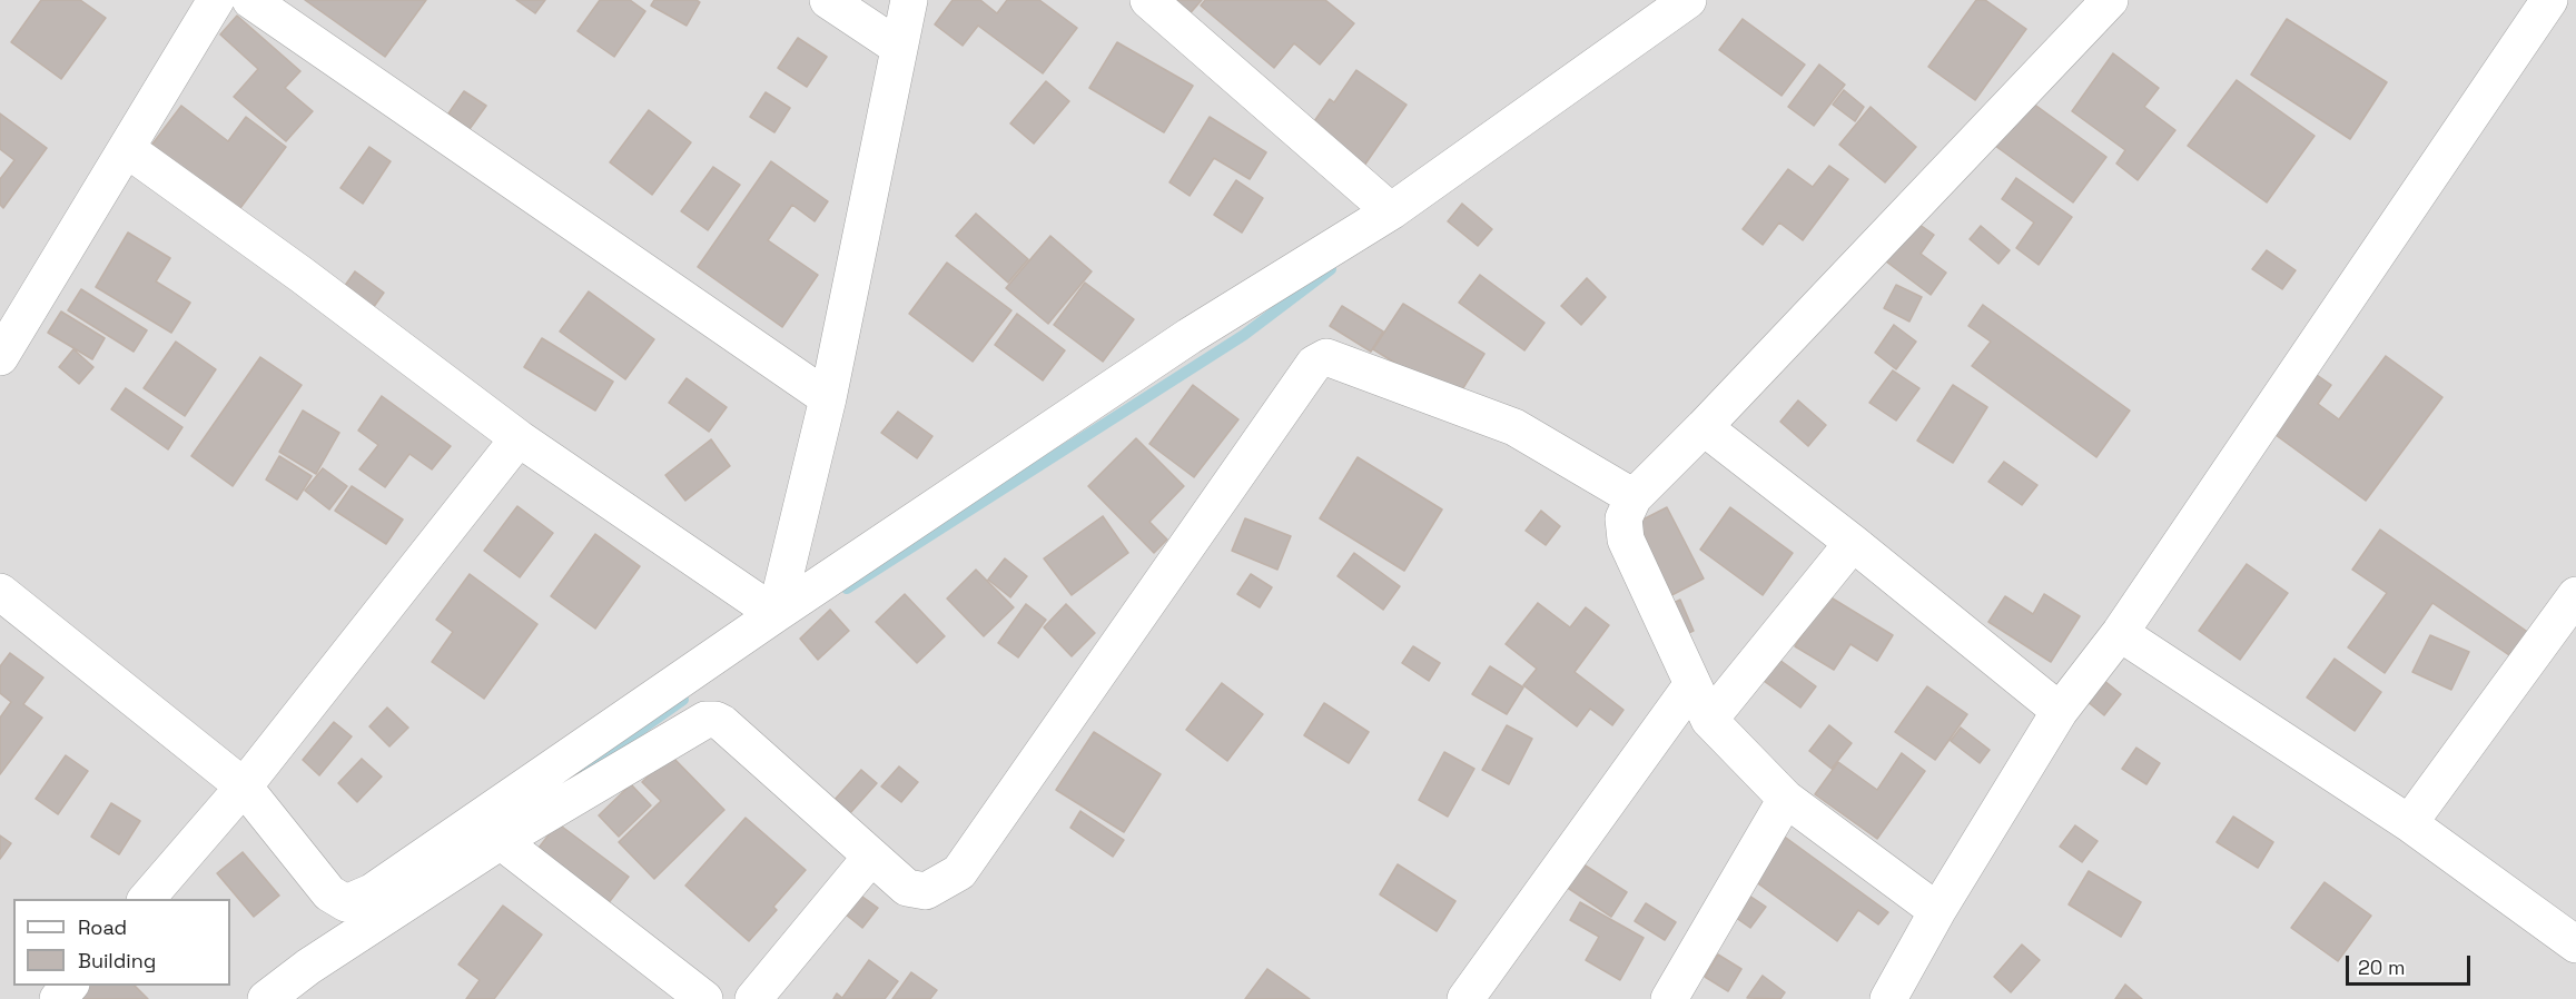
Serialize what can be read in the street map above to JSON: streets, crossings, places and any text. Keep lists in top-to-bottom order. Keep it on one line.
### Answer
{"legend":["Road","Building"],"scale_bar":"20 m"}
